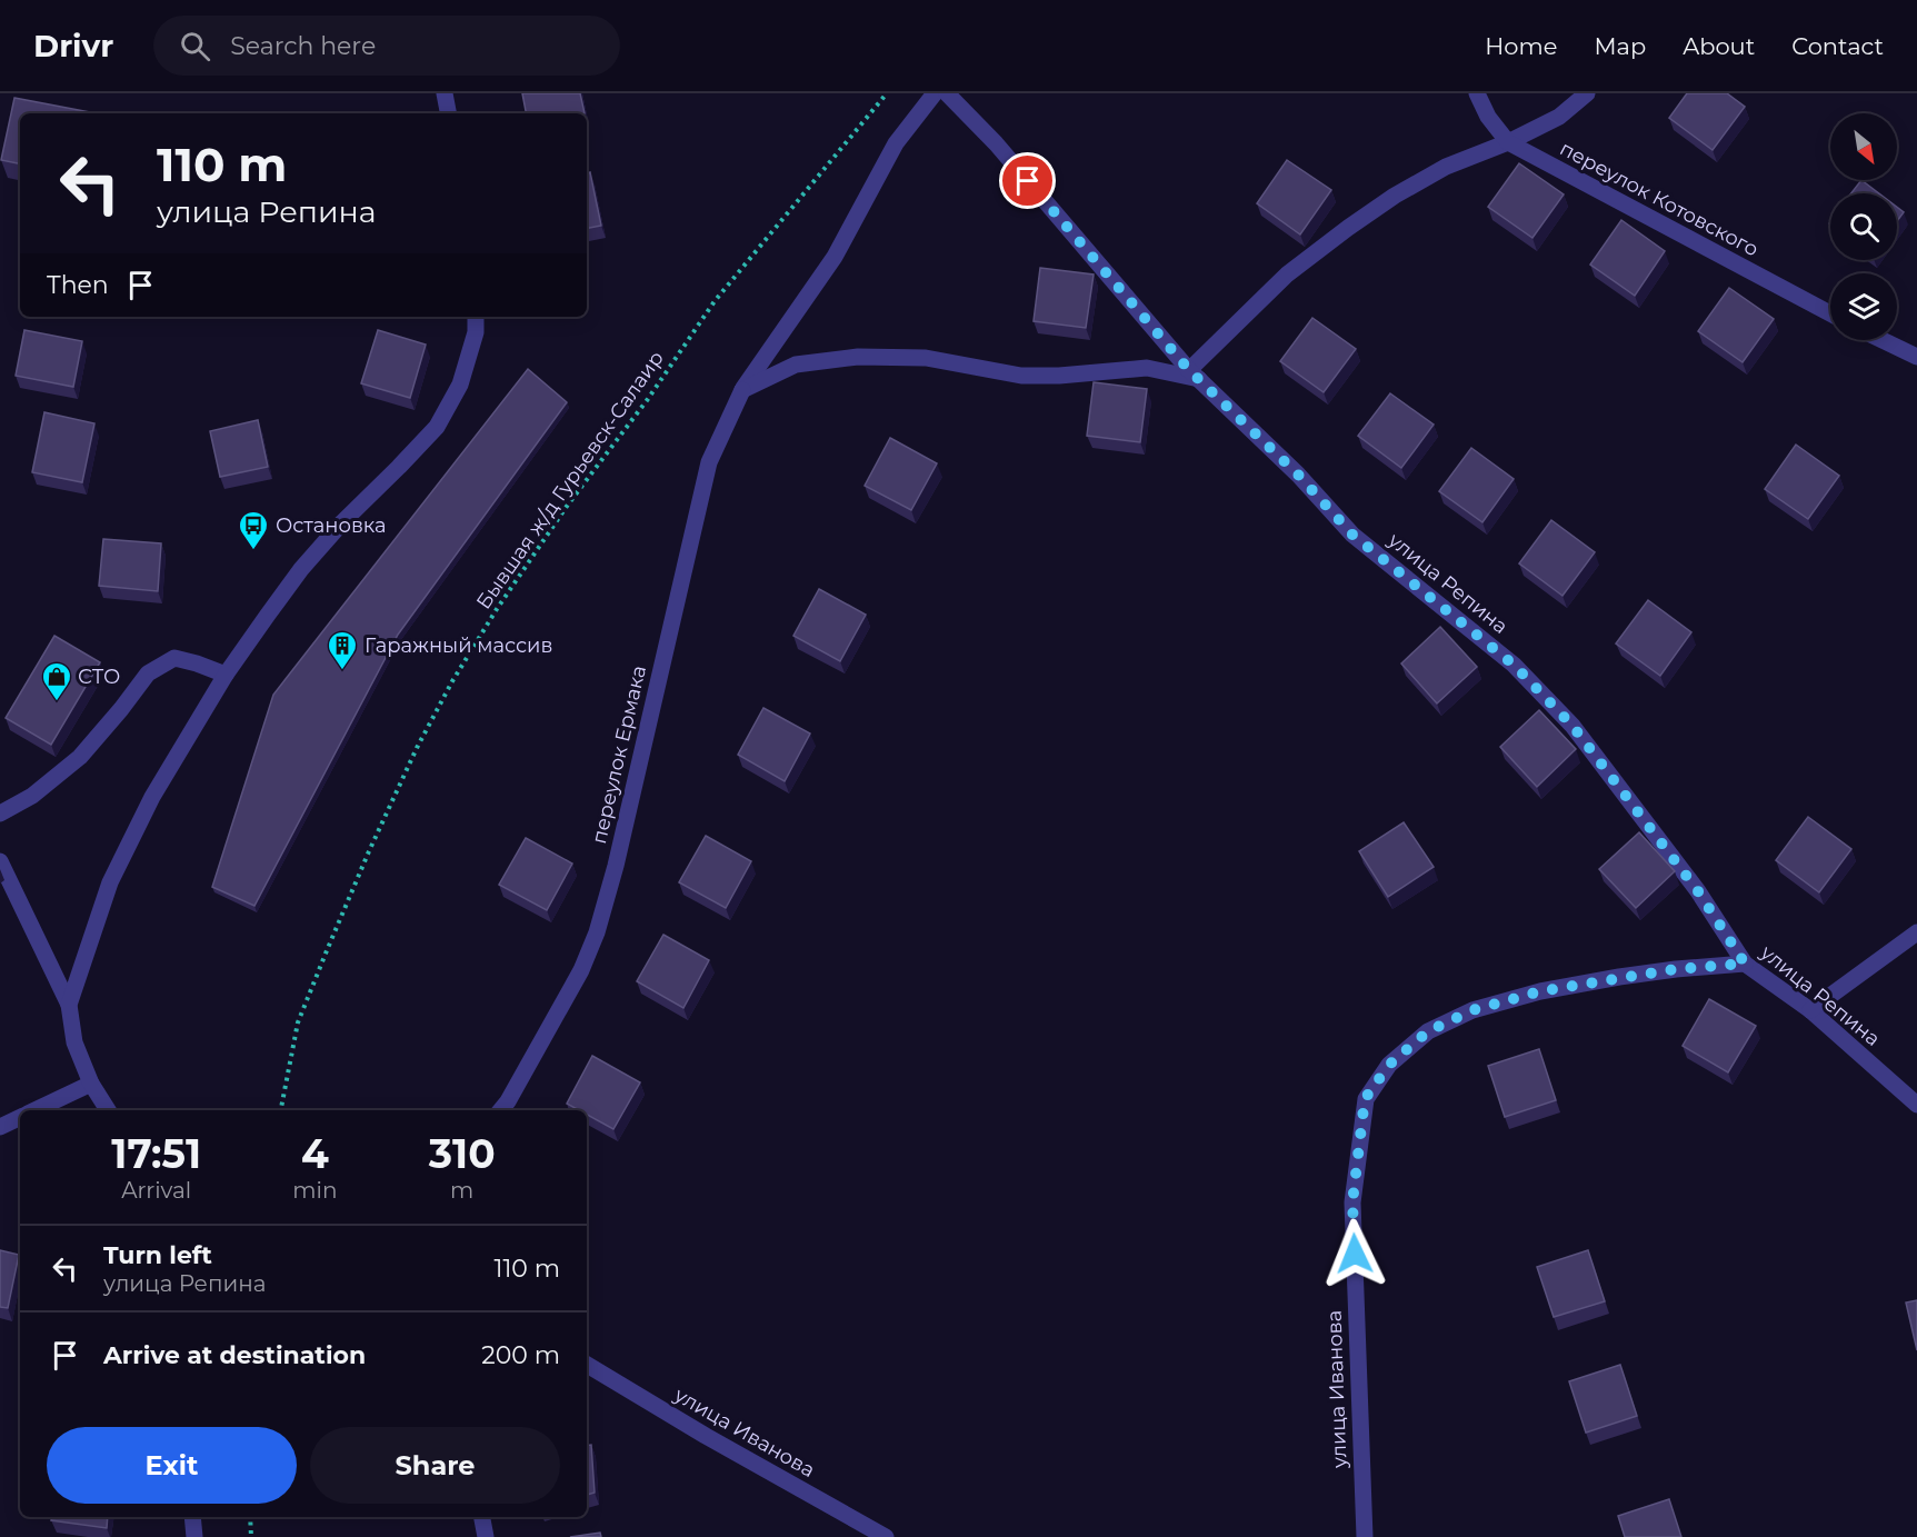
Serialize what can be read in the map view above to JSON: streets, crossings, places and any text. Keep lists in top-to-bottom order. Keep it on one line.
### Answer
{"streets":{"street":["переулок Котовского","улица Репина","переулок Ермака","улица Иванова"],"path":["Бывшая ж/д Гурьевск-Салаир"]},"crossings":[["улица Репина","улица Иванова"]],"places":{"bus stop":["Остановка"],"building":["Гаражный массив"],"shop":["СТО"]},"north":"bottom right","page":{"header":"Drivr","search":"Search here","nav":["Home","Map","About","Contact"],"turn":["110 m","улица Репина"],"then":"Then","eta":["17:51","Arrival","4","min","310","m"],"list":[{"name":"Turn left","note":"улица Репина","value":"110 m"},{"name":"Arrive at destination","value":"200 m"}],"buttons":["Exit","Share"]}}
